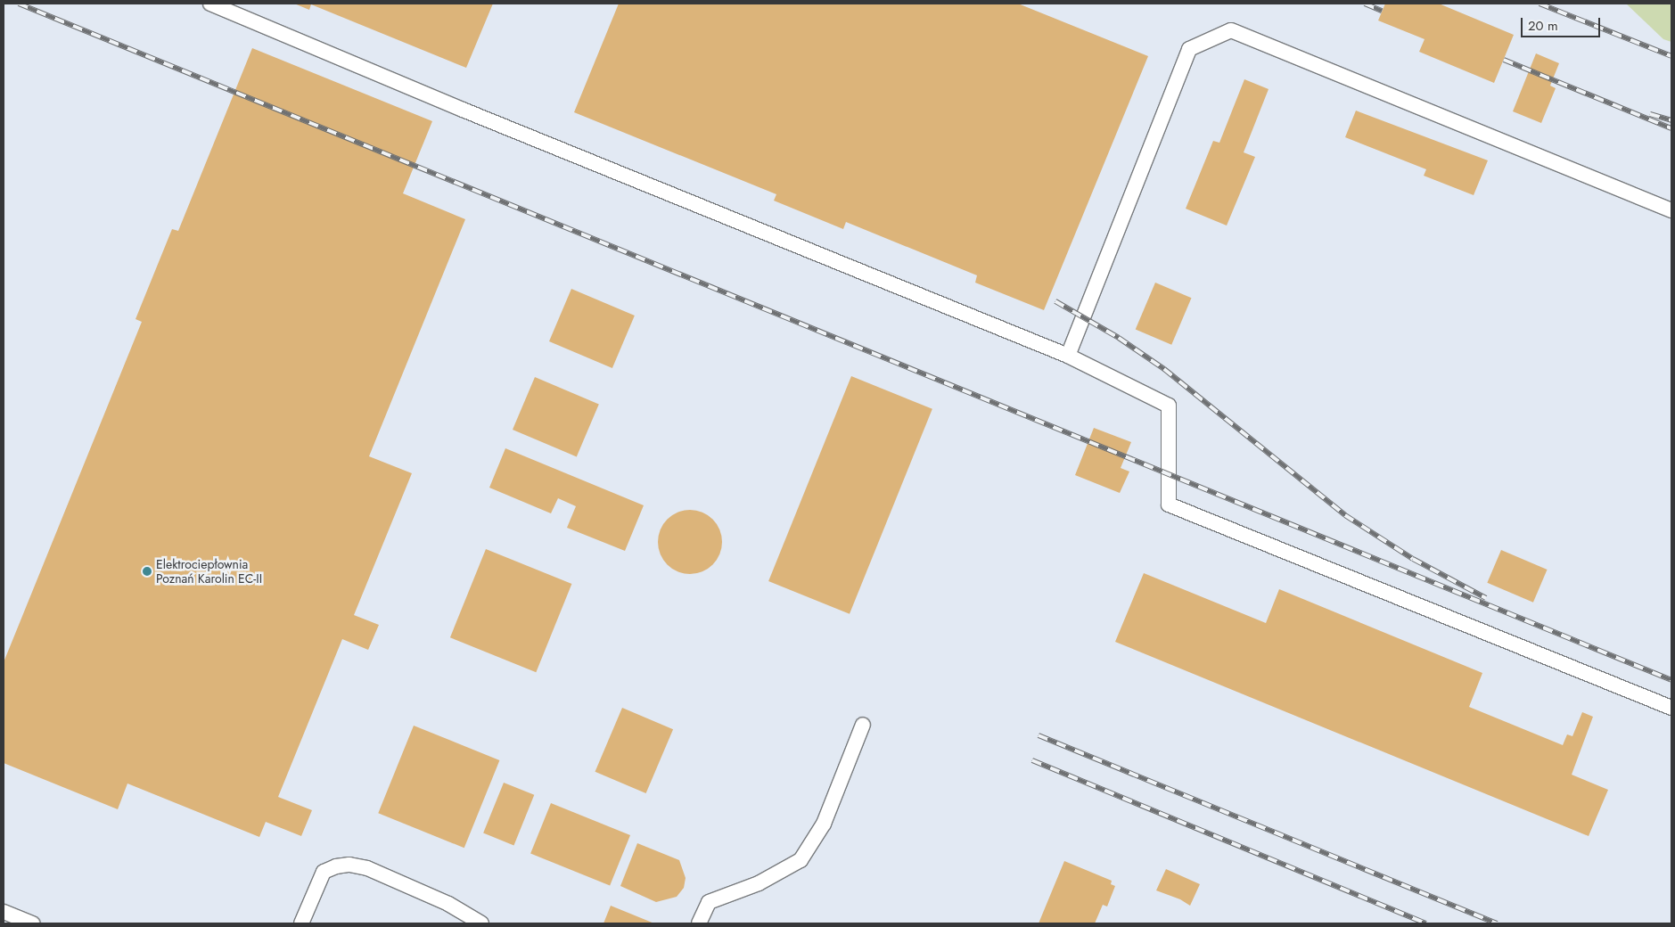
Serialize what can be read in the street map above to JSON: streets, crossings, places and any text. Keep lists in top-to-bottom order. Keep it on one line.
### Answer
{"places":["Elektrociepłownia Poznań Karolin EC-II"],"scale_bar":"20 m"}
